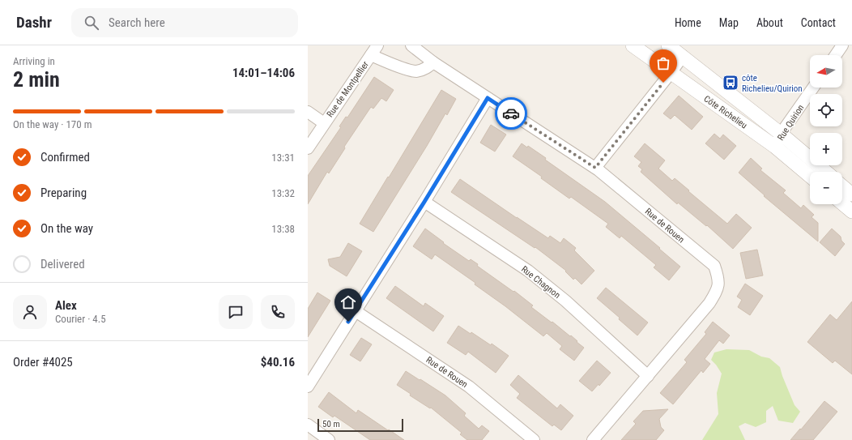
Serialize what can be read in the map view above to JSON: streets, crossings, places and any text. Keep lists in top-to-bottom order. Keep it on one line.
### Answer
{"streets":{"street":["Rue de Montpellier","Côte Richelieu","Rue Quirion","Rue de Rouen","Rue Chagnon"]},"crossings":[["Côte Richelieu","Rue Quirion"],["Rue de Rouen","Rue Chagnon"]],"places":{"bus stop":["côte Richelieu/Quirion"]},"scale_bar":"50 m","north":"left","page":{"header":"Dashr","search":"Search here","nav":["Home","Map","About","Contact"],"heading":["2 min","Arriving in","14:01–14:06"],"panel":["Alex","Courier · 4.5","Order #4025","$40.16"],"map_buttons":["+","−"],"bar":"On the way · 170 m","list":[["Confirmed","13:31"],["Preparing","13:32"],["On the way","13:38"],"Delivered"],"scale":"50 m"}}
